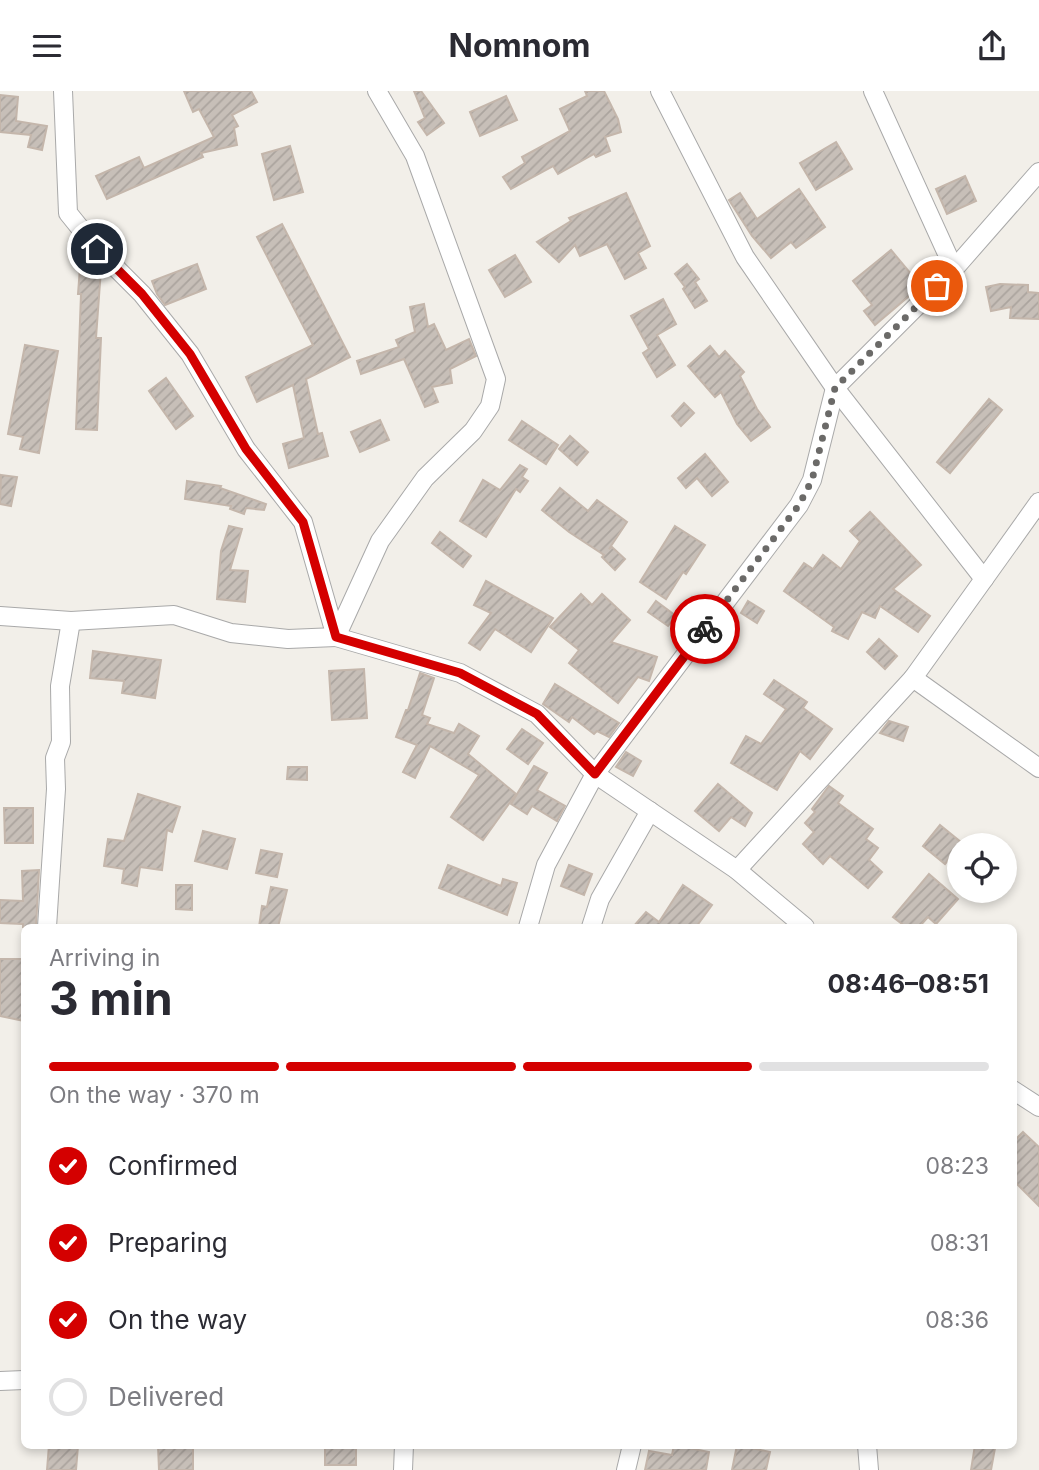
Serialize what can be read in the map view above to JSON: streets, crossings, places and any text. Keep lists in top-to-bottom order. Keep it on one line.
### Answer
{"page":{"header":"Nomnom","heading":["3 min","Arriving in","08:46–08:51"],"bar":"On the way · 370 m","list":[["Confirmed","08:23"],["Preparing","08:31"],["On the way","08:36"],"Delivered"]}}
